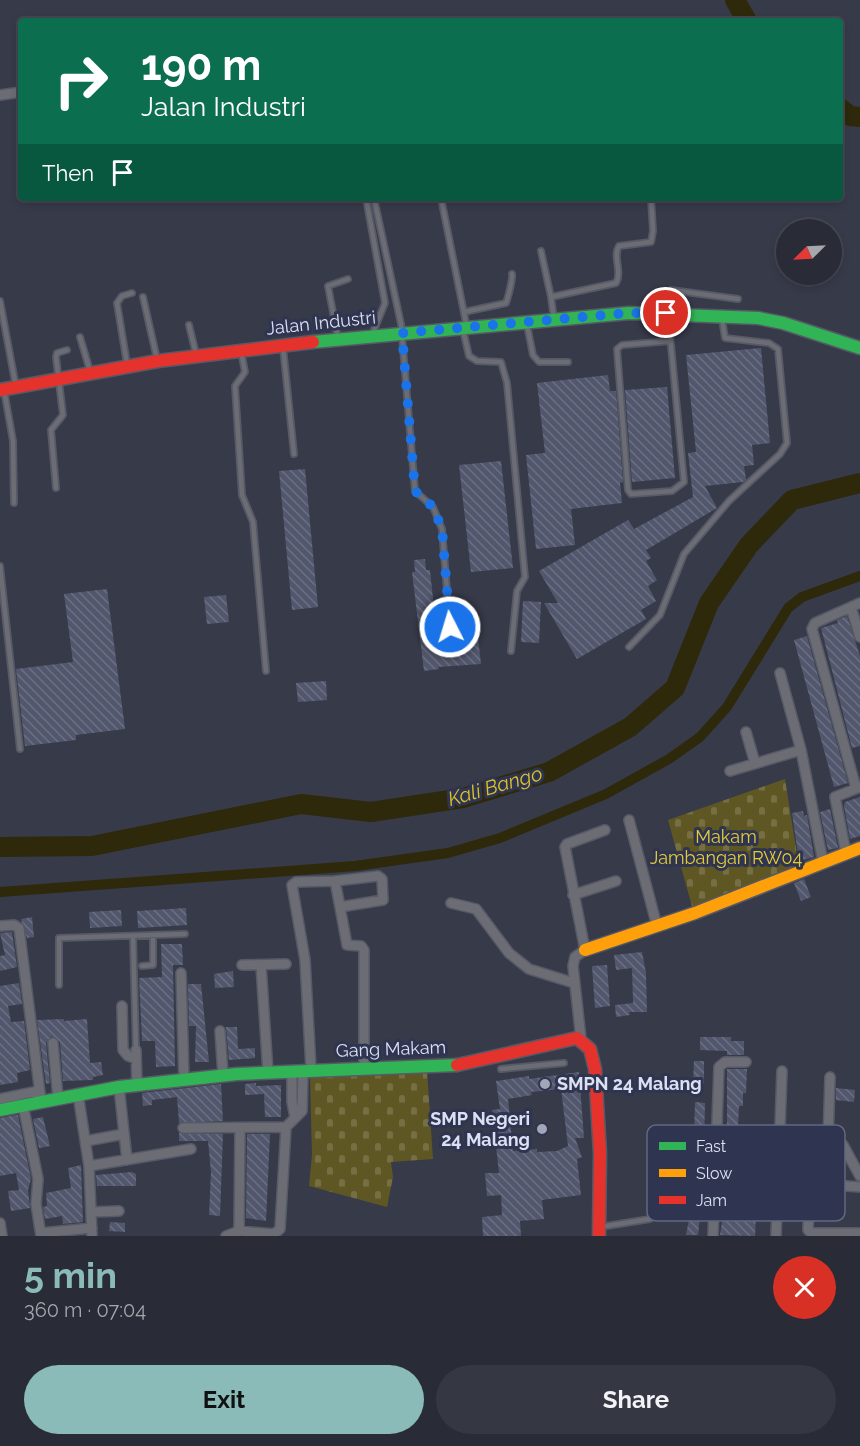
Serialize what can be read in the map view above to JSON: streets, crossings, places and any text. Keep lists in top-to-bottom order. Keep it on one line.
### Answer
{"streets":{"street":["Jalan Industri","Gang Makam"]},"water":["Kali Bango"],"parks":["Makam Jambangan RW04"],"places":["SMPN 24 Malang","SMP Negeri 24 Malang"],"legend":["Fast","Slow","Jam"],"north":"bottom left","page":{"turn":["190 m","Jalan Industri"],"then":"Then","heading":["5 min","360 m · 07:04"],"buttons":["Exit","Share"]}}
